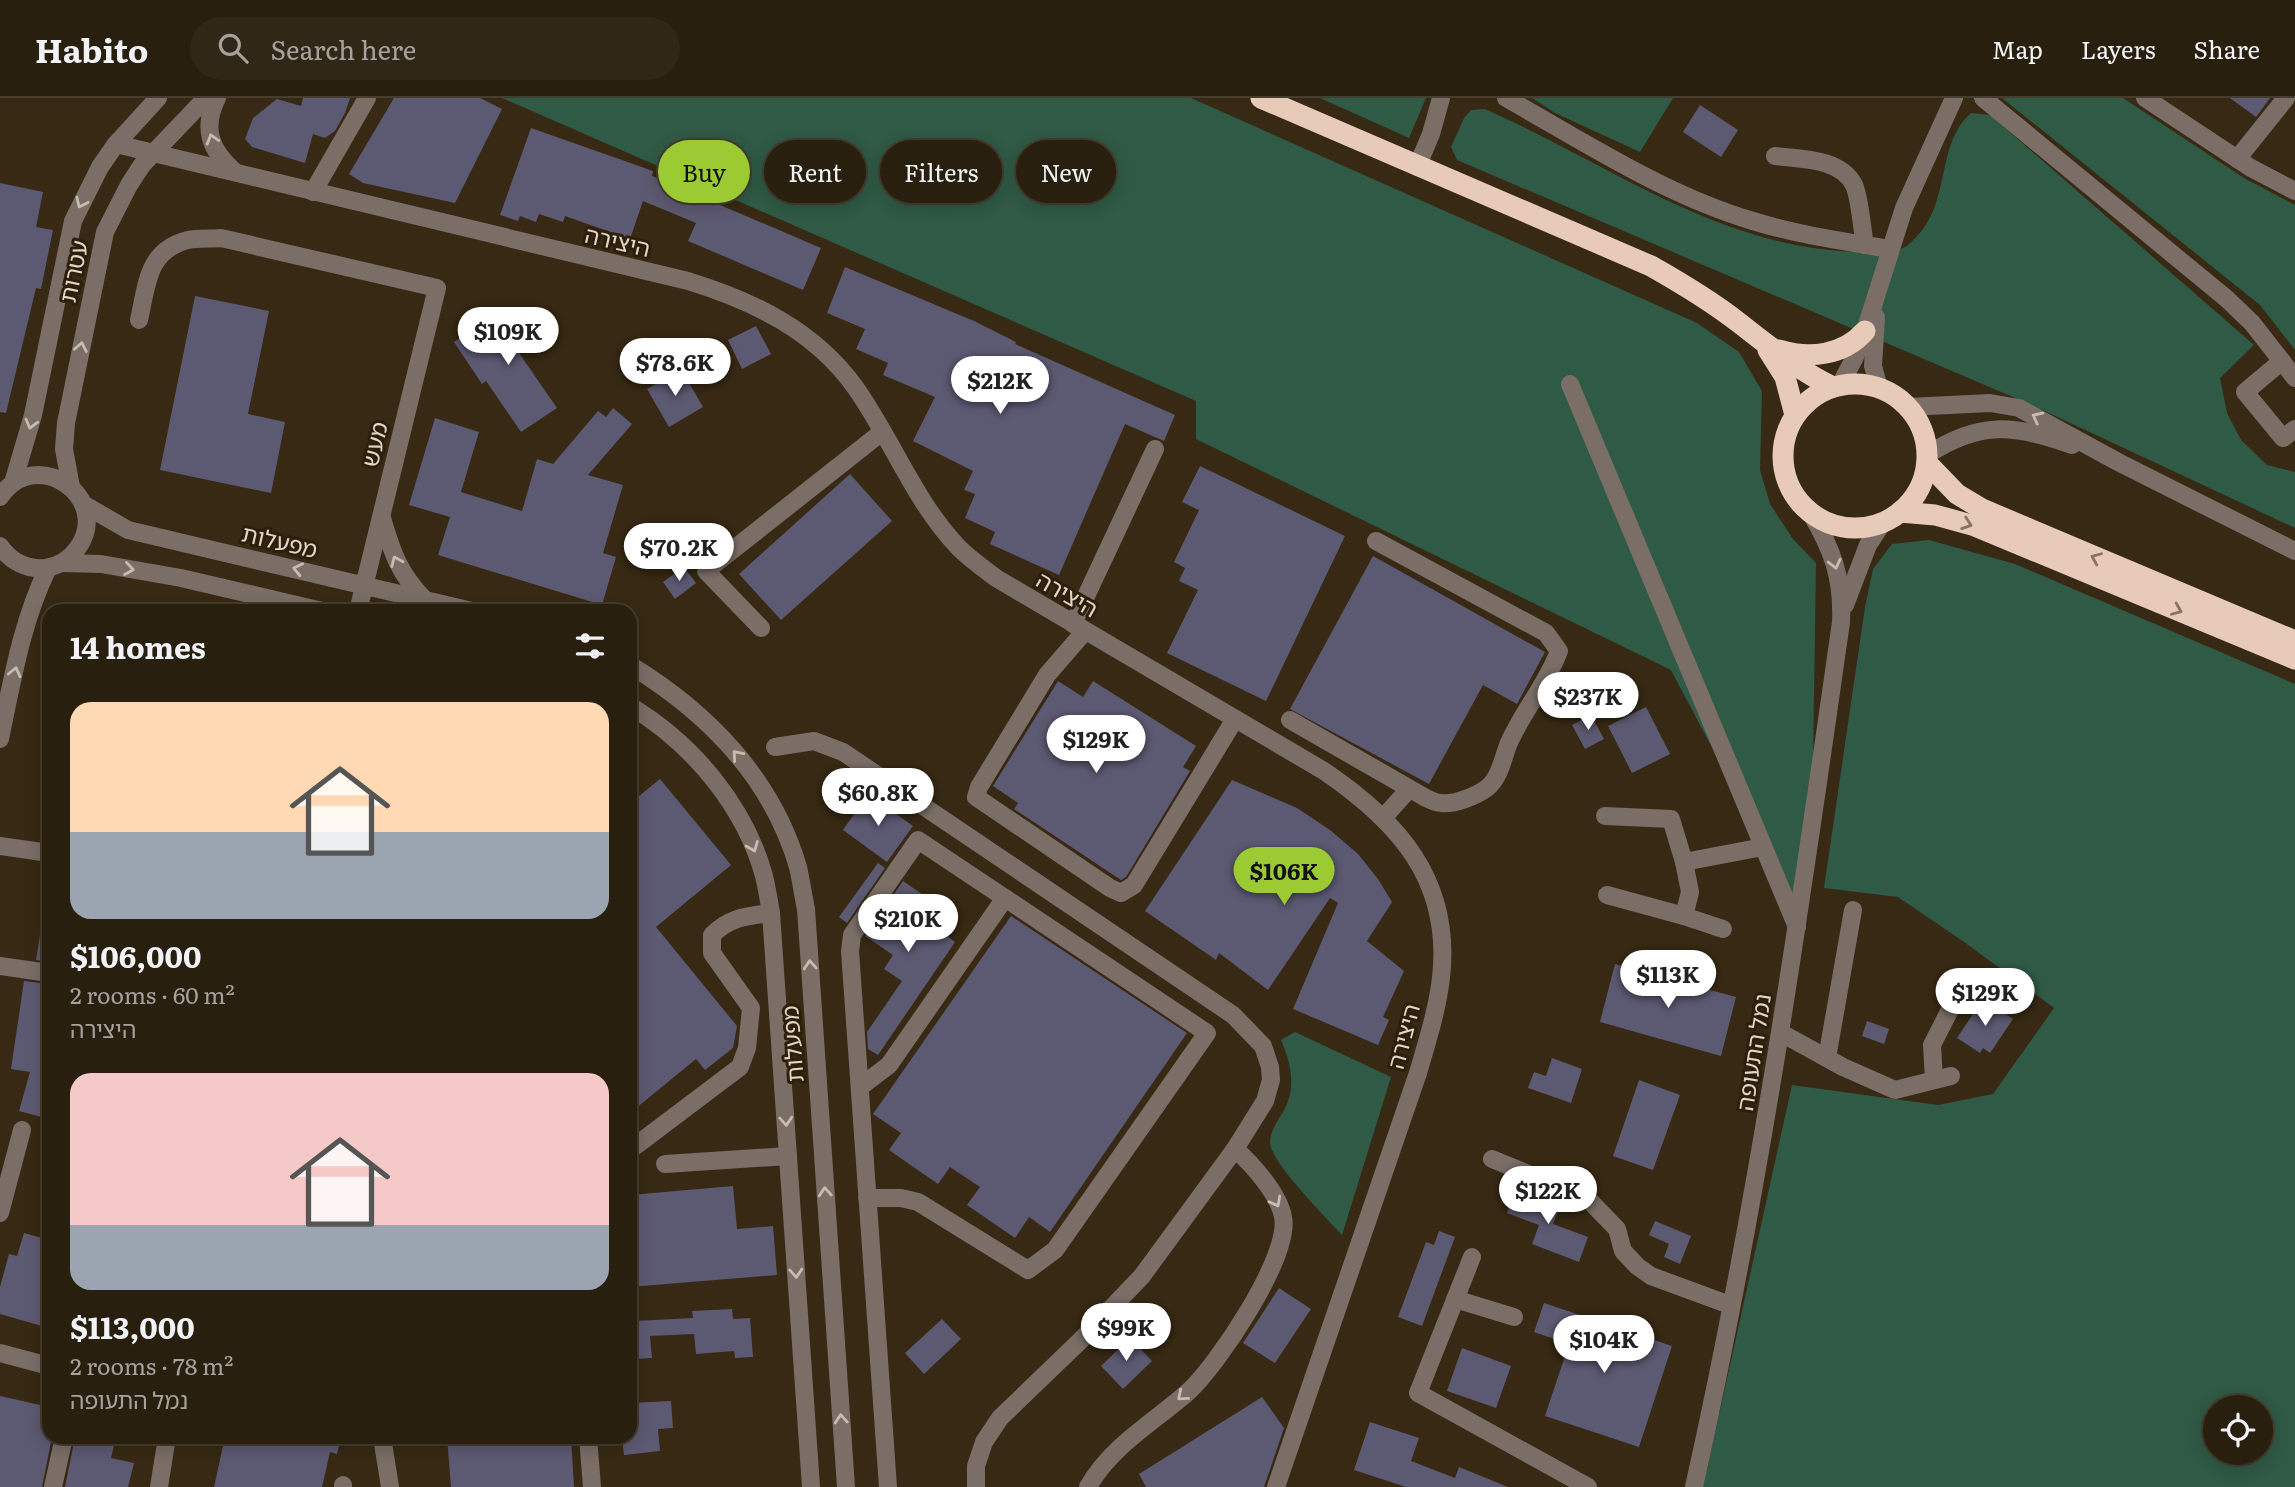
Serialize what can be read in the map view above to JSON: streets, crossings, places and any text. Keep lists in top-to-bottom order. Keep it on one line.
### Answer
{"streets":{"street":["היצירה","עטרות","מעש","מפעלות","נמל התעופה"]},"crossings":[["היצירה","עטרות"],["מעש","מפעלות"]],"page":{"header":"Habito","search":"Search here","nav":["Map","Layers","Share"],"chip":["Buy","Rent","Filters","New"],"price":["$109K","$78.6K","$212K","$70.2K","$237K","$129K","$60.8K","$106K","$210K","$113K","$129K","$122K","$99K","$104K"],"heading":"14 homes","list":[{"name":"$106,000","note":"2 rooms · 60 m² · היצירה"},{"name":"$113,000","note":"2 rooms · 78 m² · נמל התעופה"}]}}
